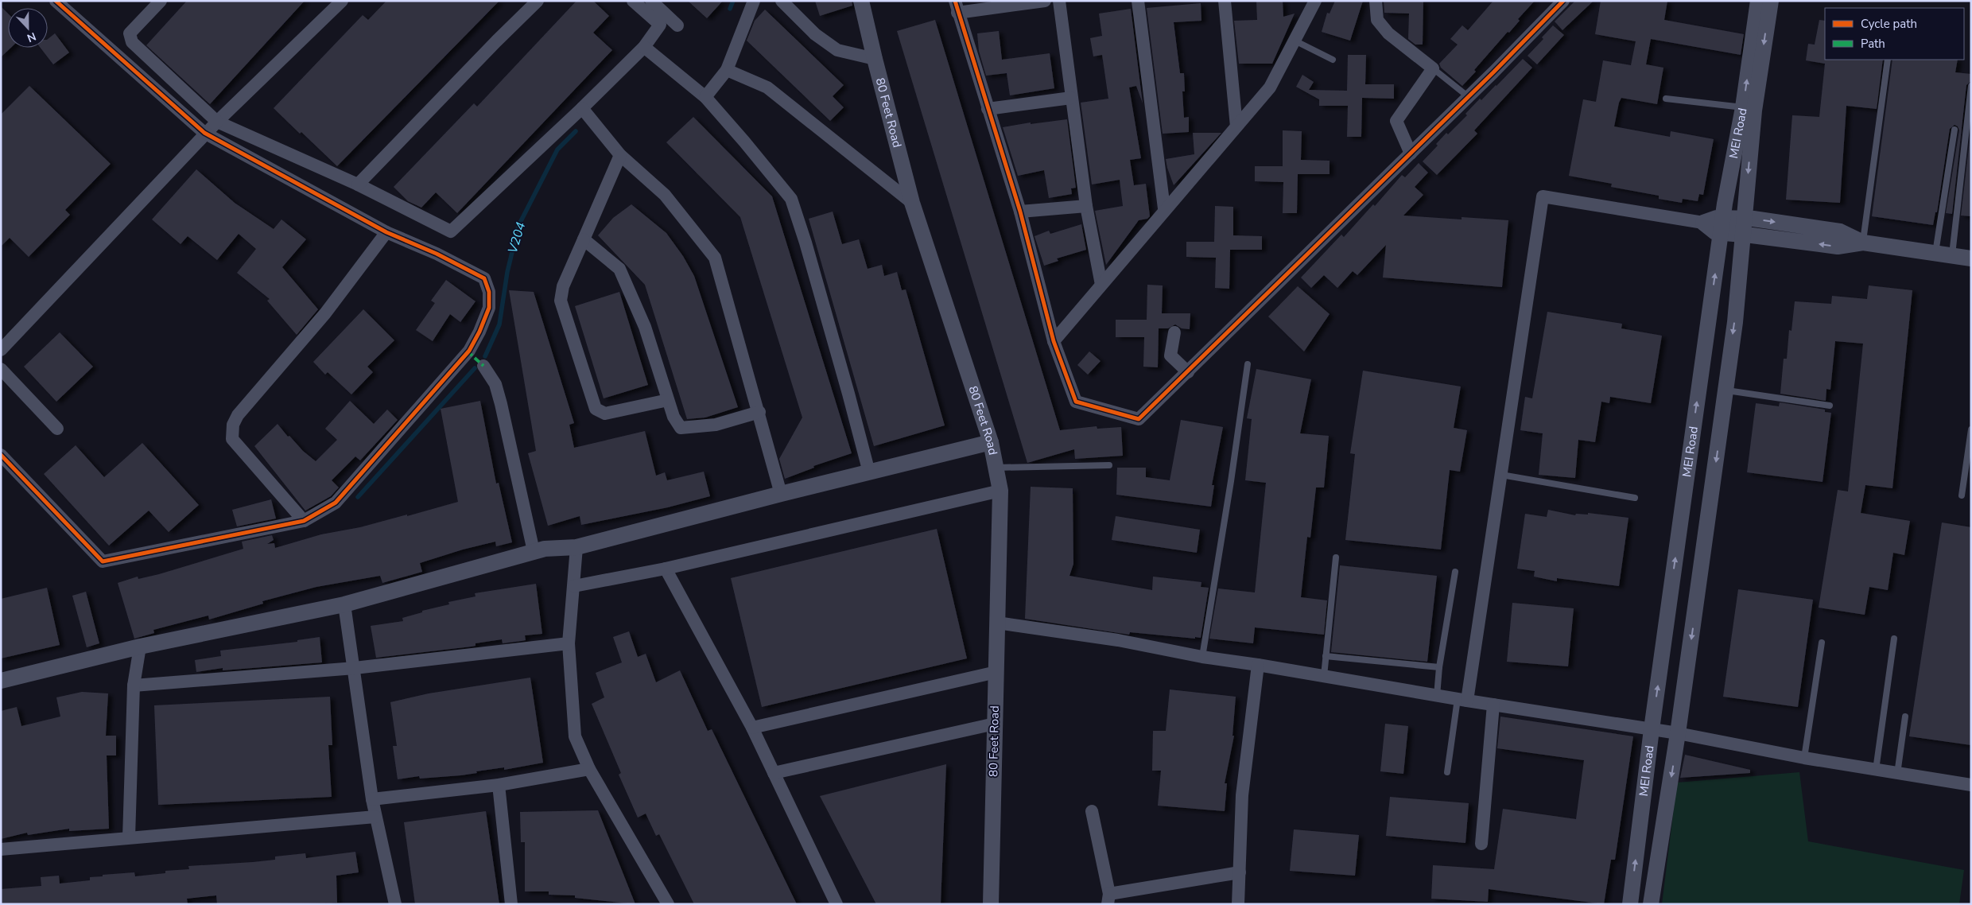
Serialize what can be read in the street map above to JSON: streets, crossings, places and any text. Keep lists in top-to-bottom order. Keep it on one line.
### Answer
{"streets":{"street":["80 Feet Road","MEI Road"]},"water":["V204"],"legend":["Cycle path","Path"],"north":"bottom"}
